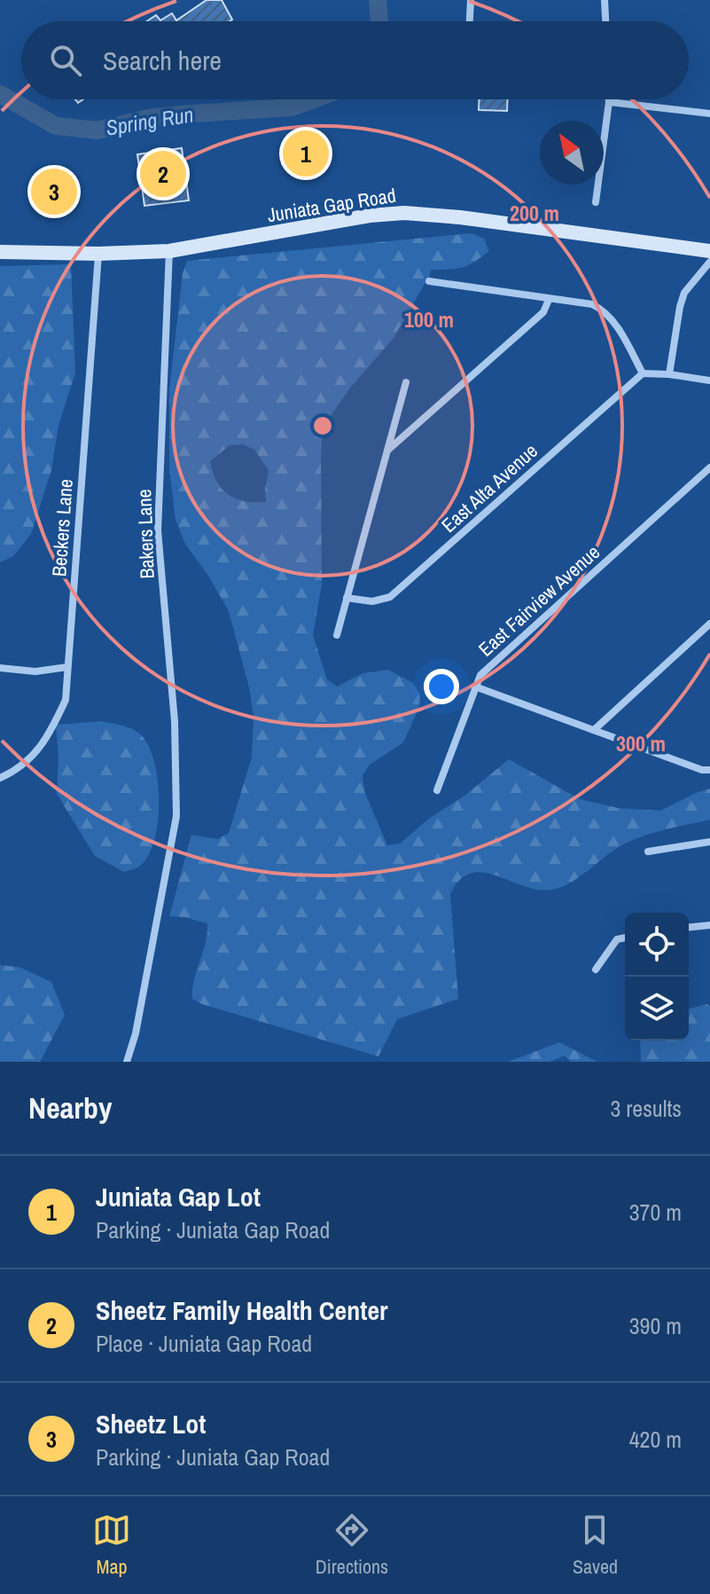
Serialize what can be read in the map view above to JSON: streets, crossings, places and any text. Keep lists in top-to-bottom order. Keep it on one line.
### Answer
{"streets":{"main road":["Juniata Gap Road"],"street":["East Alta Avenue","Beckers Lane","Bakers Lane","East Fairview Avenue"]},"crossings":[["Juniata Gap Road","Beckers Lane"],["Juniata Gap Road","Bakers Lane"]],"water":["Spring Run"],"north":"top left","page":{"search":"Search here","pins":["1","2","3"],"heading":["Nearby","3 results"],"list":[{"mark":"1","name":"Juniata Gap Lot","note":"Parking · Juniata Gap Road","value":"370 m"},{"mark":"2","name":"Sheetz Family Health Center","note":"Place · Juniata Gap Road","value":"390 m"},{"mark":"3","name":"Sheetz Lot","note":"Parking · Juniata Gap Road","value":"420 m"}],"nav":["Map","Directions","Saved"]},"rings":["200 m","100 m","300 m"]}
